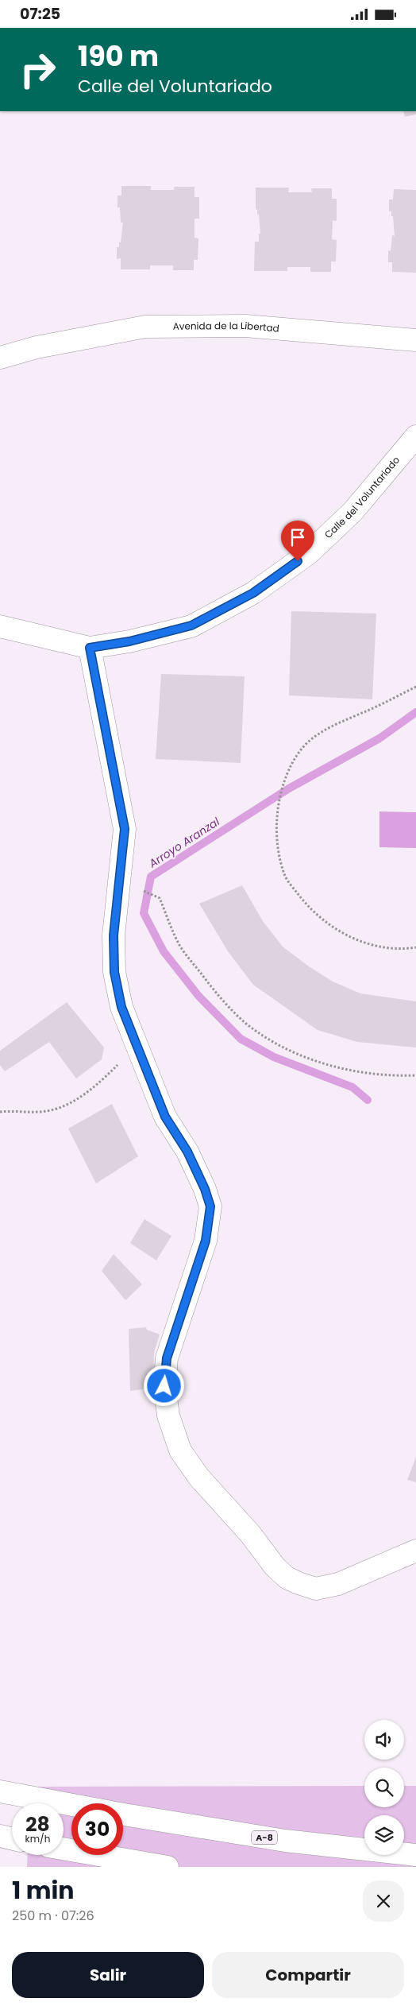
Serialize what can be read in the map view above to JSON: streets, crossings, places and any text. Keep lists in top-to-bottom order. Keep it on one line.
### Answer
{"streets":{"main road":["Avenida de la Libertad","Calle del Voluntariado","A-8"]},"water":["Arroyo Aranzal"],"page":{"status":"07:25","turn":["190 m","Calle del Voluntariado"],"speed":"28 km/h","limit":"30","heading":["1 min","250 m · 07:26"],"buttons":["Salir","Compartir"]}}
